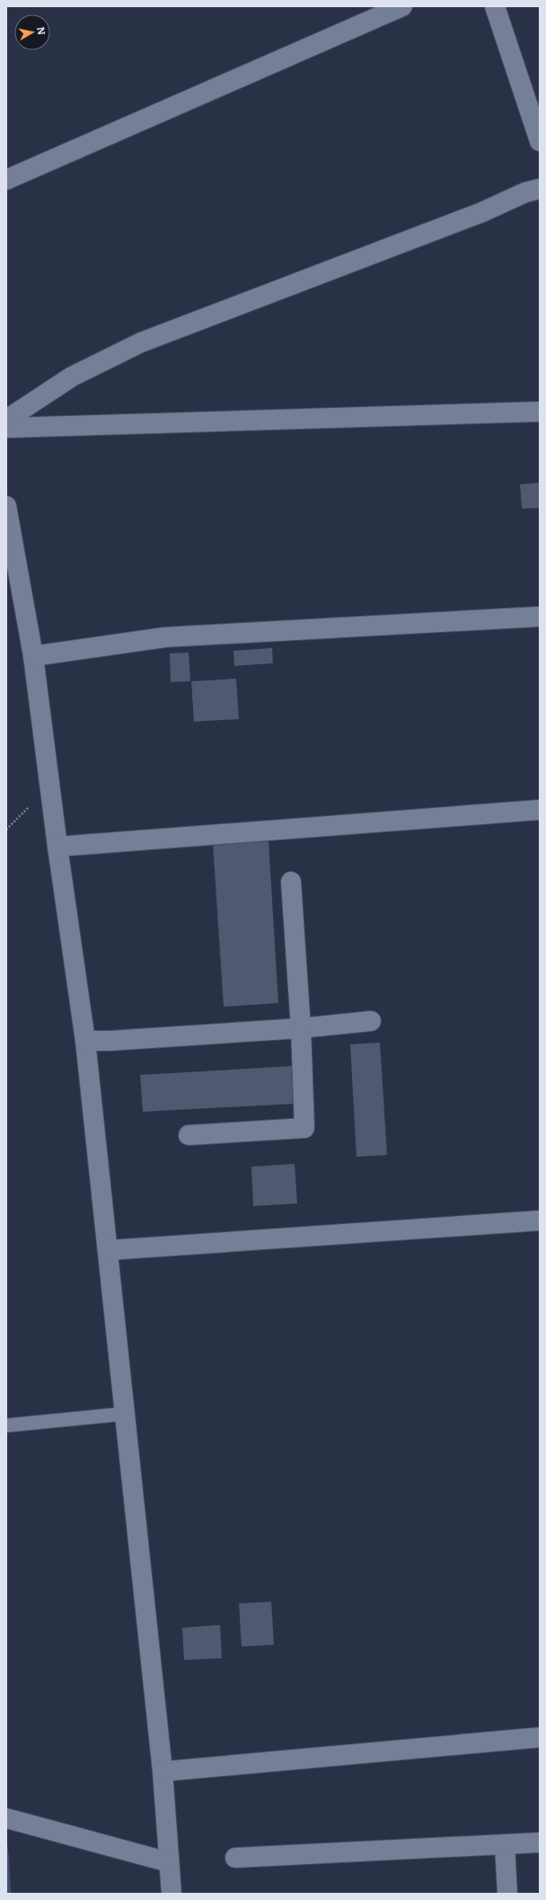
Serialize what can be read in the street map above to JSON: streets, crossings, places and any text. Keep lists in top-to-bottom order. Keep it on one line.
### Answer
{"north":"right"}
